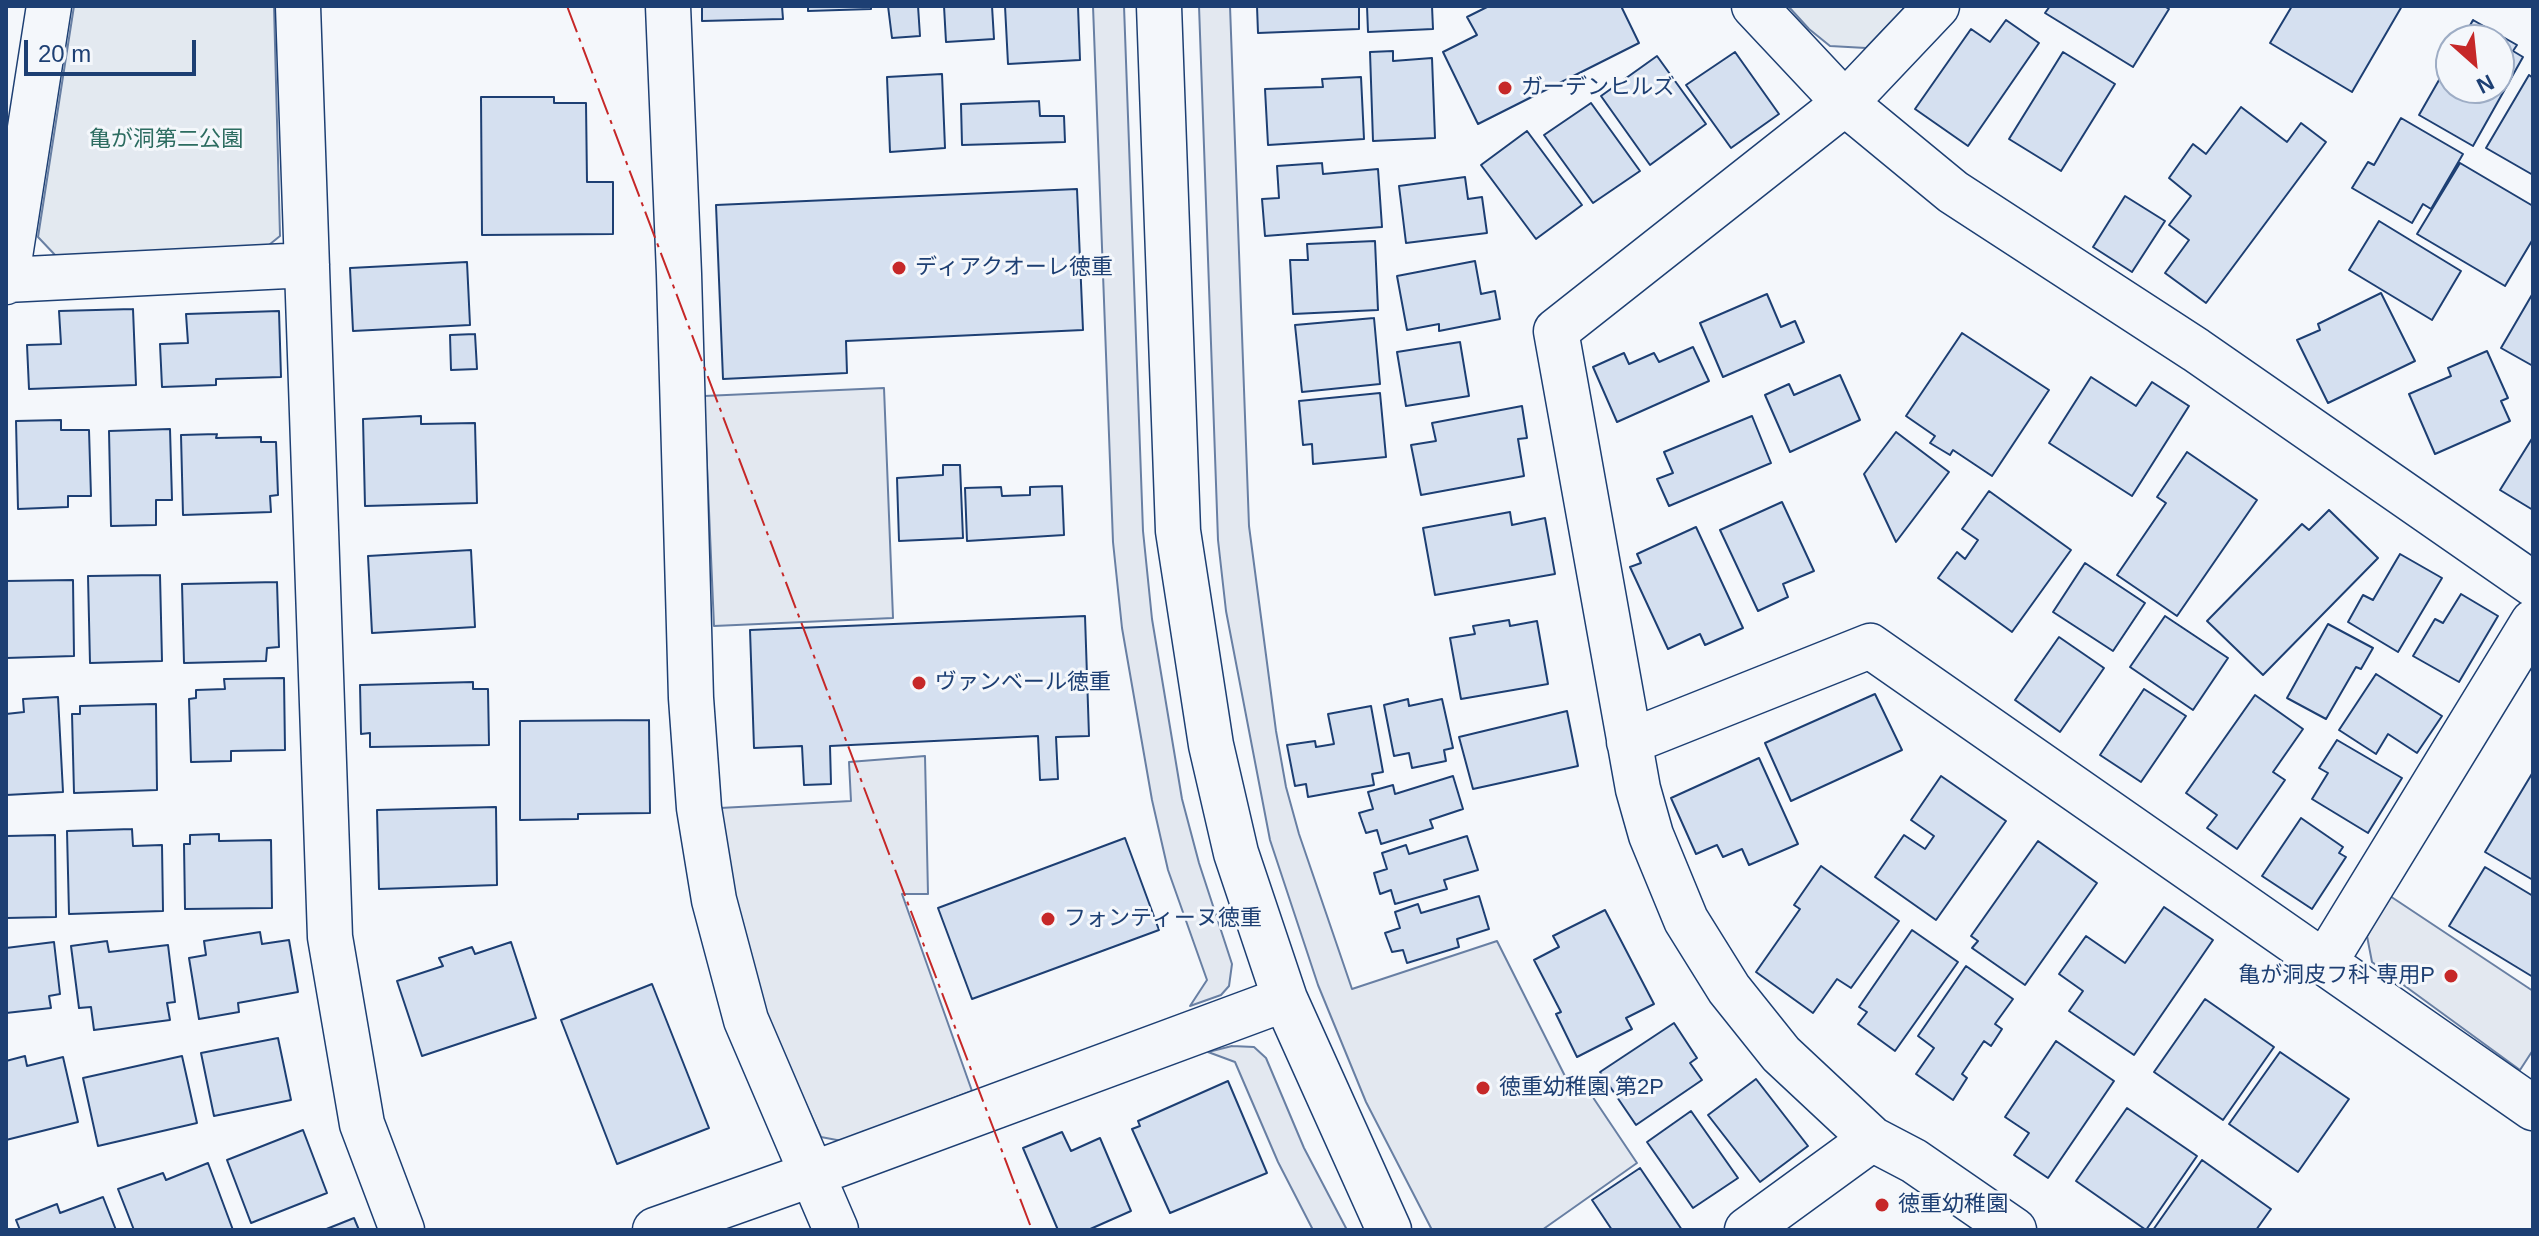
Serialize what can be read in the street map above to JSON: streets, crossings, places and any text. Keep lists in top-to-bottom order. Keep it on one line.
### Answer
{"parks":["亀が洞第二公園"],"places":["ガーデンヒルズ","ディアクオーレ徳重","ヴァンベール徳重","フォンティーヌ徳重","亀が洞皮フ科 専用P","徳重幼稚園 第2P","徳重幼稚園"],"scale_bar":"20 m","north":"bottom right"}
